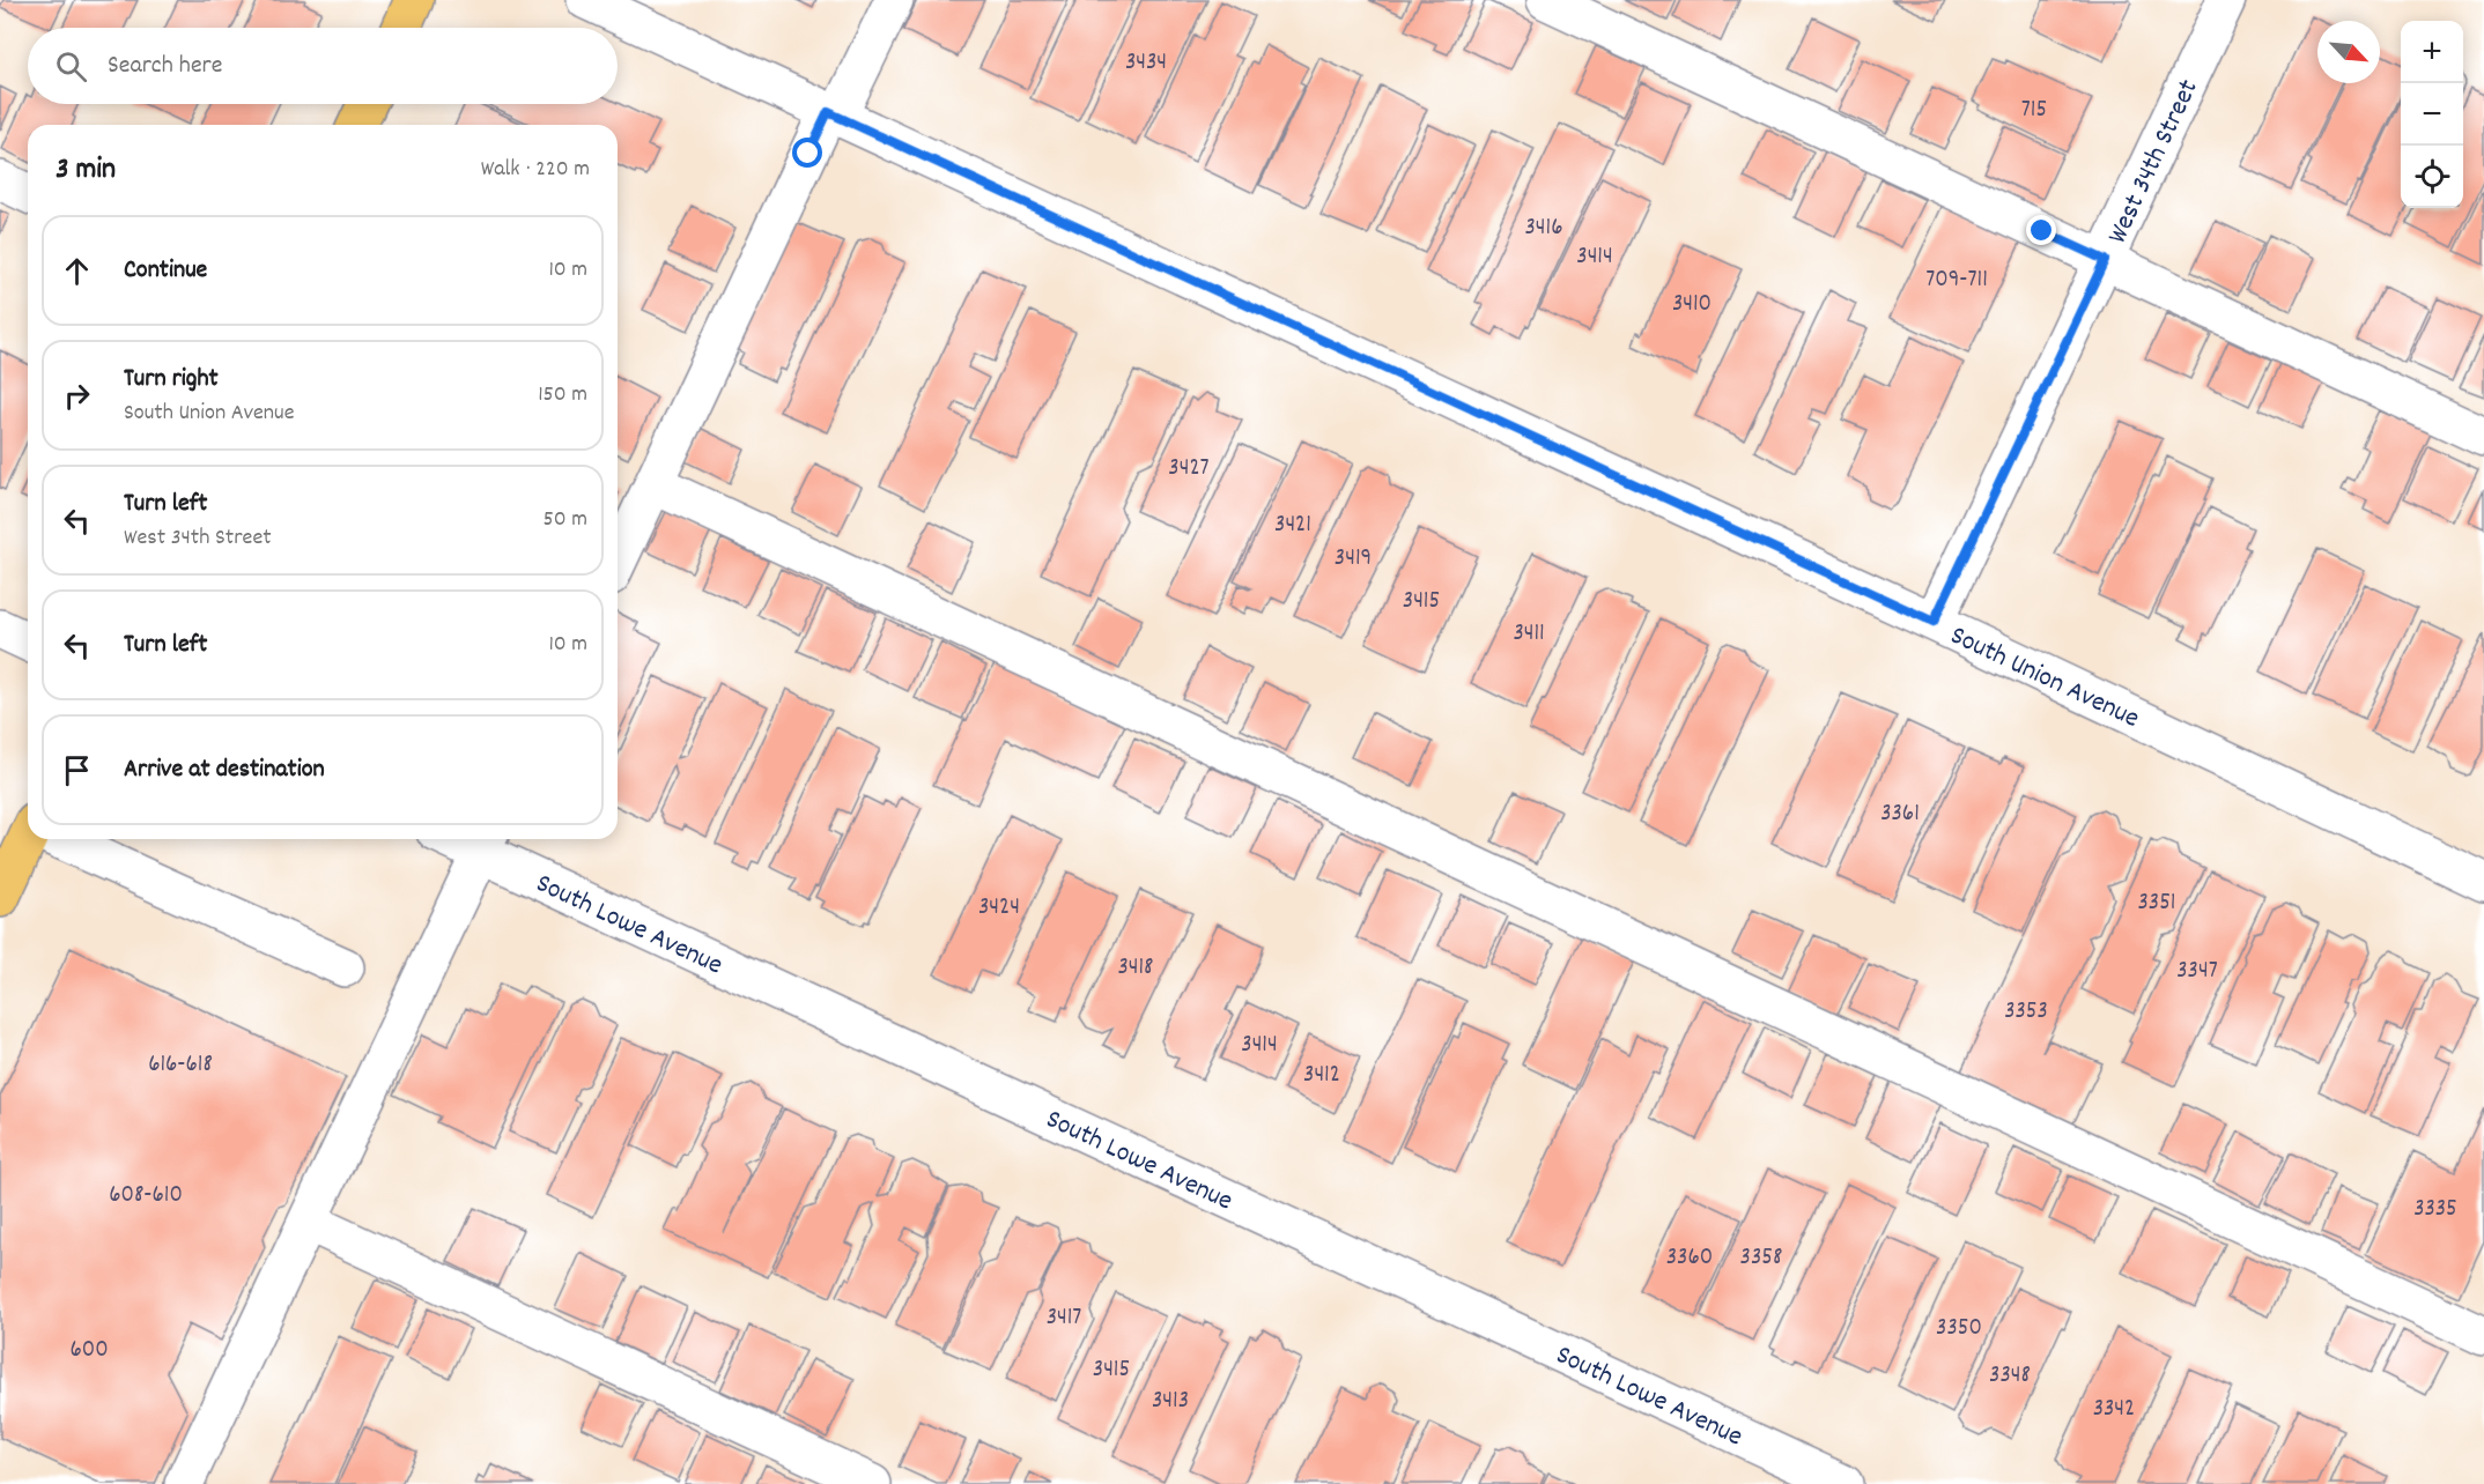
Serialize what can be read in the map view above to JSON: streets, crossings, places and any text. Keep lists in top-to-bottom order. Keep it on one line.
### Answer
{"streets":{"street":["West 34th Street","South Union Avenue","South Lowe Avenue"]},"crossings":[["West 34th Street","South Union Avenue"]],"house_numbers":["3434","715","3416","3414","709-711","3410","3427","3421","3419","3415","3411","3361","3351","3424","3418","3347","3353","3414","616-618","3412","608-610","3335","3360","3358","3417","3350","600","3415","3348","3413","3342"],"north":"bottom right","page":{"map_buttons":["+","−"],"search":"Search here","heading":["3 min","Walk · 220 m"],"list":[["Continue","10 m"],["Turn right","South Union Avenue","150 m"],["Turn left","West 34th Street","50 m"],["Turn left","10 m"],"Arrive at destination"]}}
